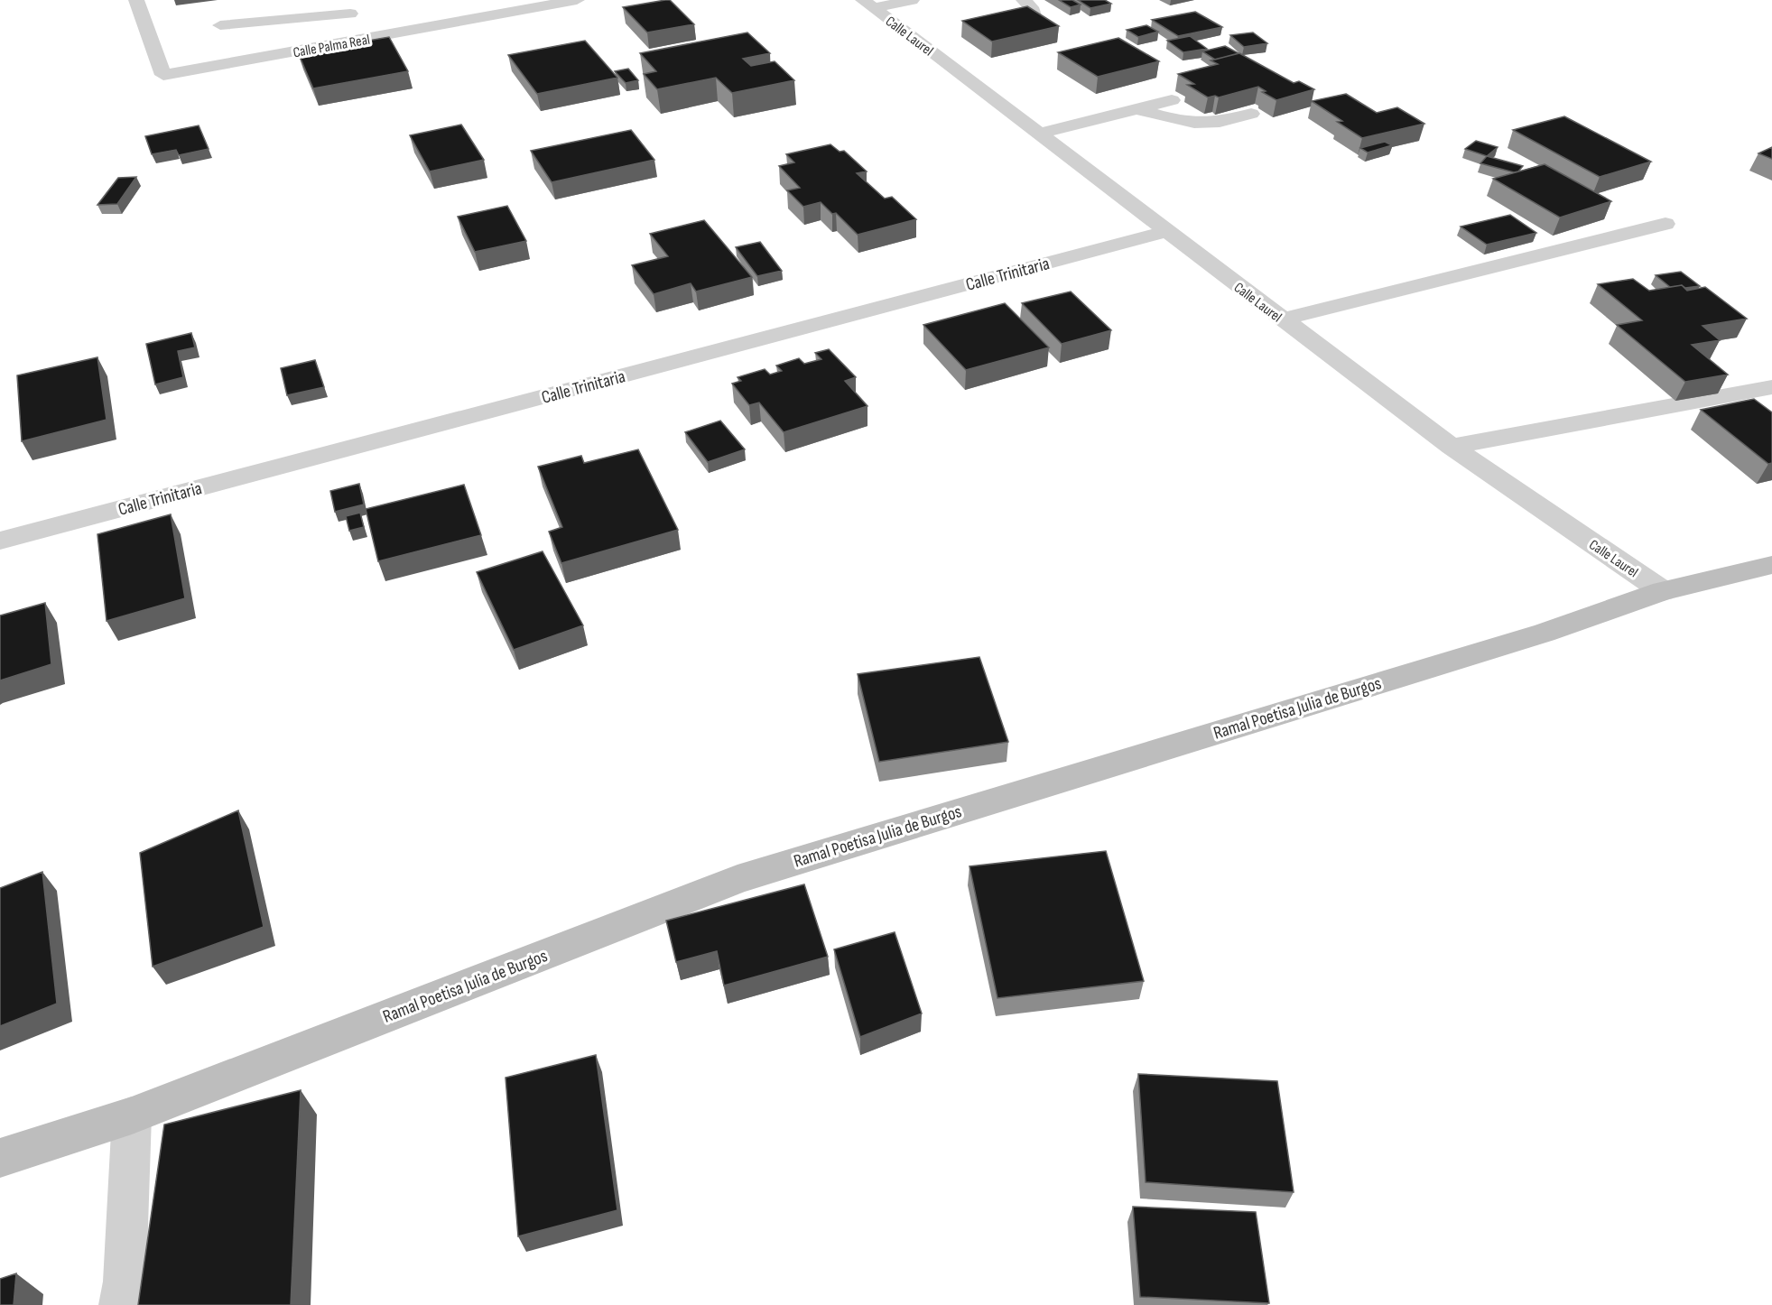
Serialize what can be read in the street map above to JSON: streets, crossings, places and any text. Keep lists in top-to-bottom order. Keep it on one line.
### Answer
{"streets":{"street":["Calle Laurel","Calle Palma Real","Calle Trinitaria","Ramal Poetisa Julia de Burgos"]},"crossings":[["Calle Laurel","Calle Trinitaria"],["Calle Laurel","Ramal Poetisa Julia de Burgos"]]}
